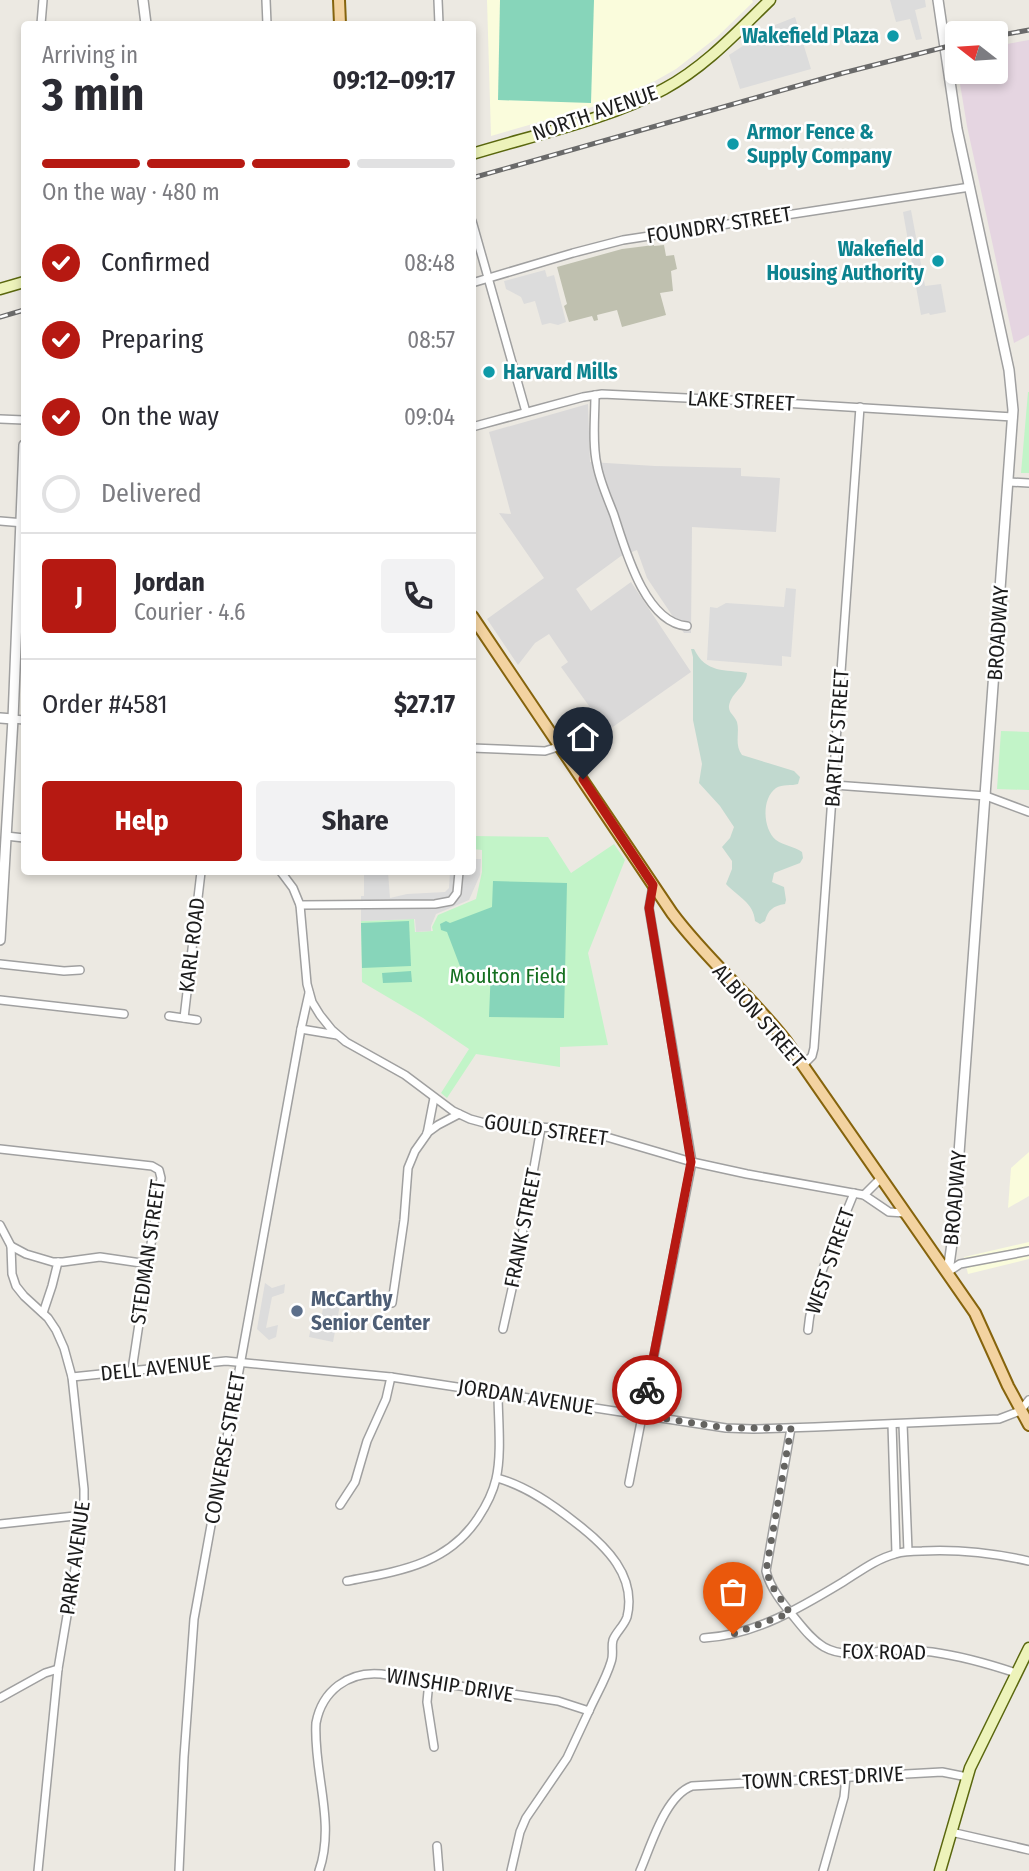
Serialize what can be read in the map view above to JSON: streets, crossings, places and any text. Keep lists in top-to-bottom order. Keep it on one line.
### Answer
{"streets":{"main road":["NORTH AVENUE","ALBION STREET"],"street":["FOUNDRY STREET","LAKE STREET","BROADWAY","BARTLEY STREET","KARL ROAD","GOULD STREET","FRANK STREET","STEDMAN STREET","WEST STREET","DELL AVENUE","JORDAN AVENUE","CONVERSE STREET","PARK AVENUE","FOX ROAD","WINSHIP DRIVE","TOWN CREST DRIVE"]},"crossings":[["FOUNDRY STREET","BROADWAY"],["LAKE STREET","BROADWAY"],["LAKE STREET","BARTLEY STREET"],["BROADWAY","ALBION STREET"],["BARTLEY STREET","ALBION STREET"],["ALBION STREET","GOULD STREET"],["ALBION STREET","JORDAN AVENUE"],["GOULD STREET","FRANK STREET"],["GOULD STREET","WEST STREET"],["GOULD STREET","CONVERSE STREET"],["STEDMAN STREET","DELL AVENUE"],["DELL AVENUE","JORDAN AVENUE"],["DELL AVENUE","CONVERSE STREET"],["DELL AVENUE","PARK AVENUE"],["JORDAN AVENUE","CONVERSE STREET"],["JORDAN AVENUE","FOX ROAD"]],"parks":["Moulton Field"],"places":["Wakefield Plaza","Armor Fence & Supply Company","Wakefield Housing Authority","Harvard Mills","McCarthy Senior Center"],"north":"left","page":{"heading":["3 min","Arriving in","09:12–09:17"],"panel":["Jordan","Courier · 4.6","Order #4581","$27.17"],"bar":"On the way · 480 m","list":[["Confirmed","08:48"],["Preparing","08:57"],["On the way","09:04"],"Delivered"],"round":"J","buttons":["Help","Share"]}}
